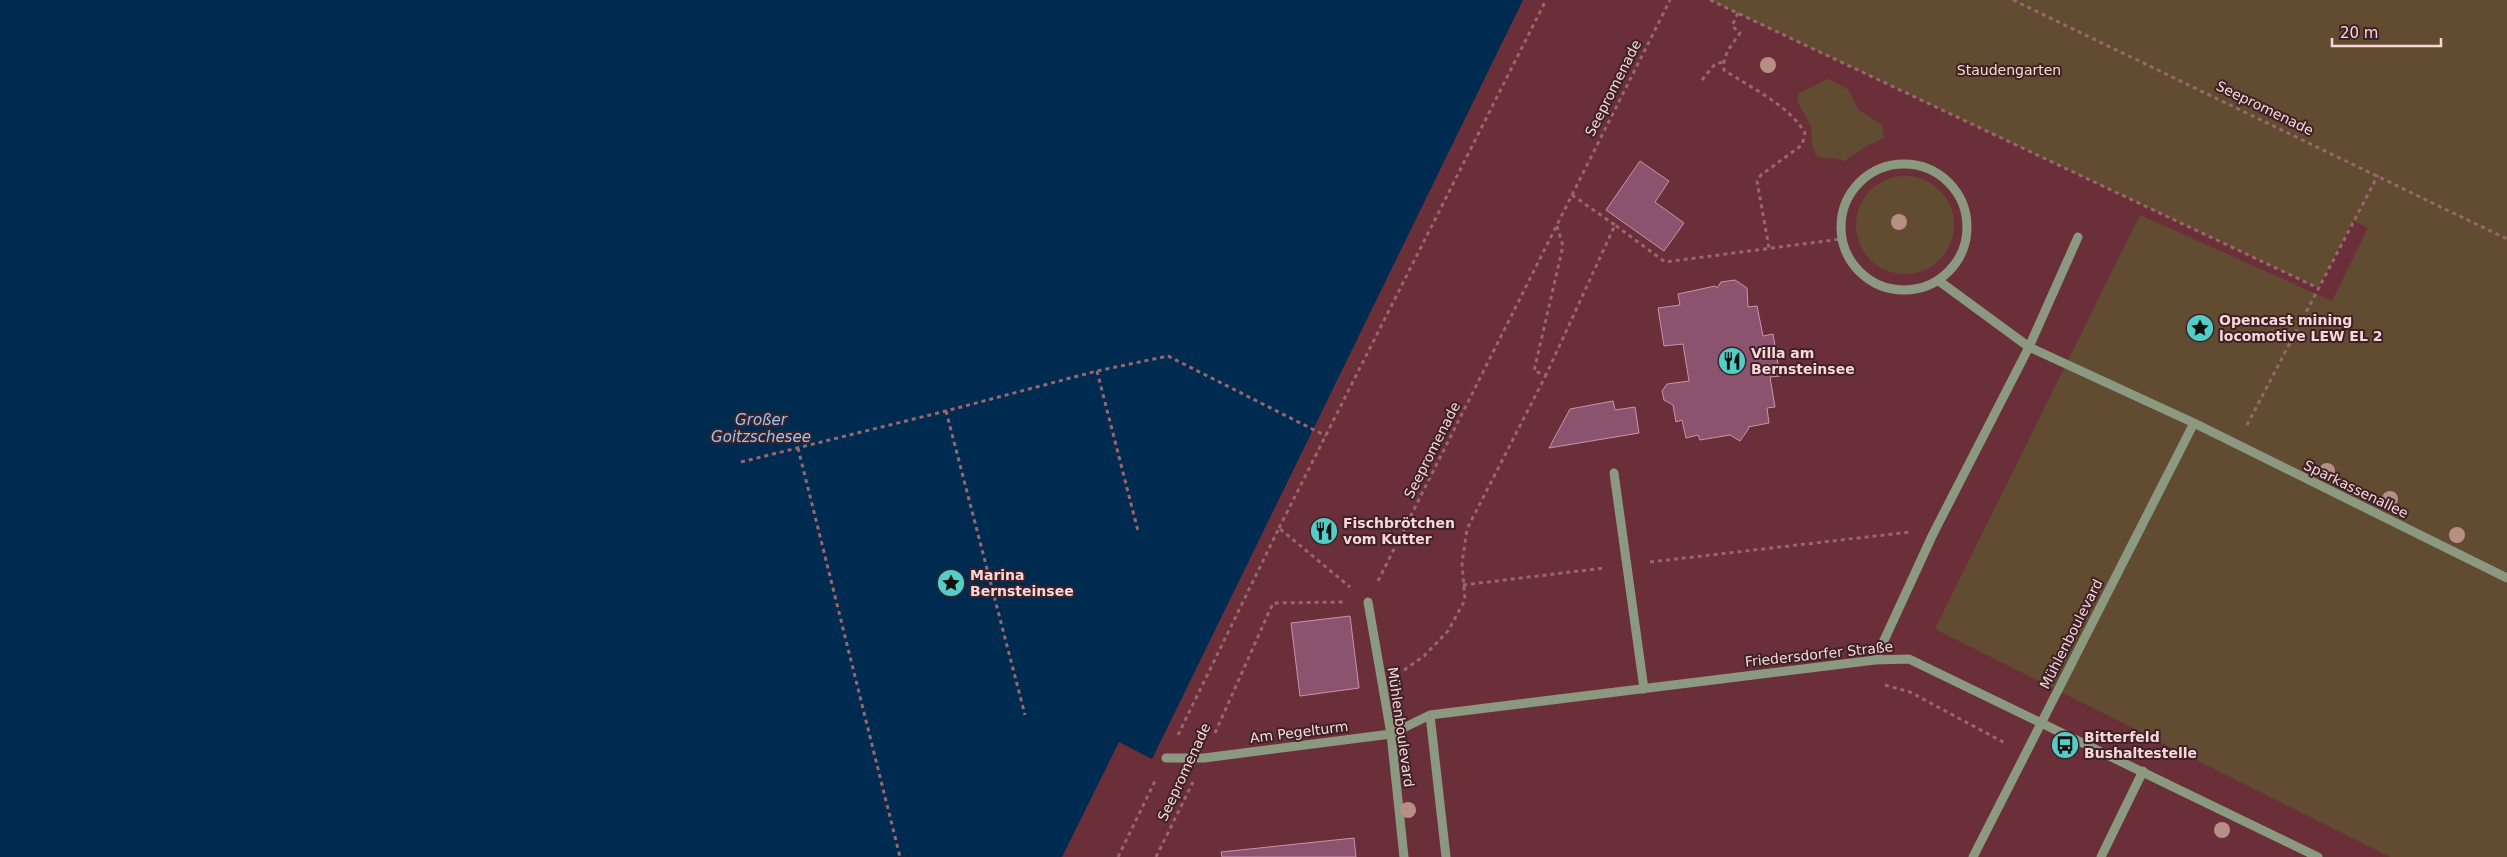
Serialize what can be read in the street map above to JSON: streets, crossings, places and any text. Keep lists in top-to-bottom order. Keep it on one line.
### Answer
{"streets":{"street":["Sparkassenallee","Mühlenboulevard","Friedersdorfer Straße","Am Pegelturm"],"path":["Seepromenade"]},"crossings":[["Seepromenade","Mühlenboulevard"],["Seepromenade","Am Pegelturm"],["Sparkassenallee","Mühlenboulevard"],["Mühlenboulevard","Friedersdorfer Straße"],["Mühlenboulevard","Am Pegelturm"],["Friedersdorfer Straße","Am Pegelturm"]],"water":["Großer Goitzschesee"],"parks":["Staudengarten"],"places":{"place":["Opencast mining locomotive LEW EL 2","Marina Bernsteinsee"],"restaurant":["Villa am Bernsteinsee","Fischbrötchen vom Kutter"],"bus stop":["Bitterfeld Bushaltestelle"]},"scale_bar":"20 m"}
